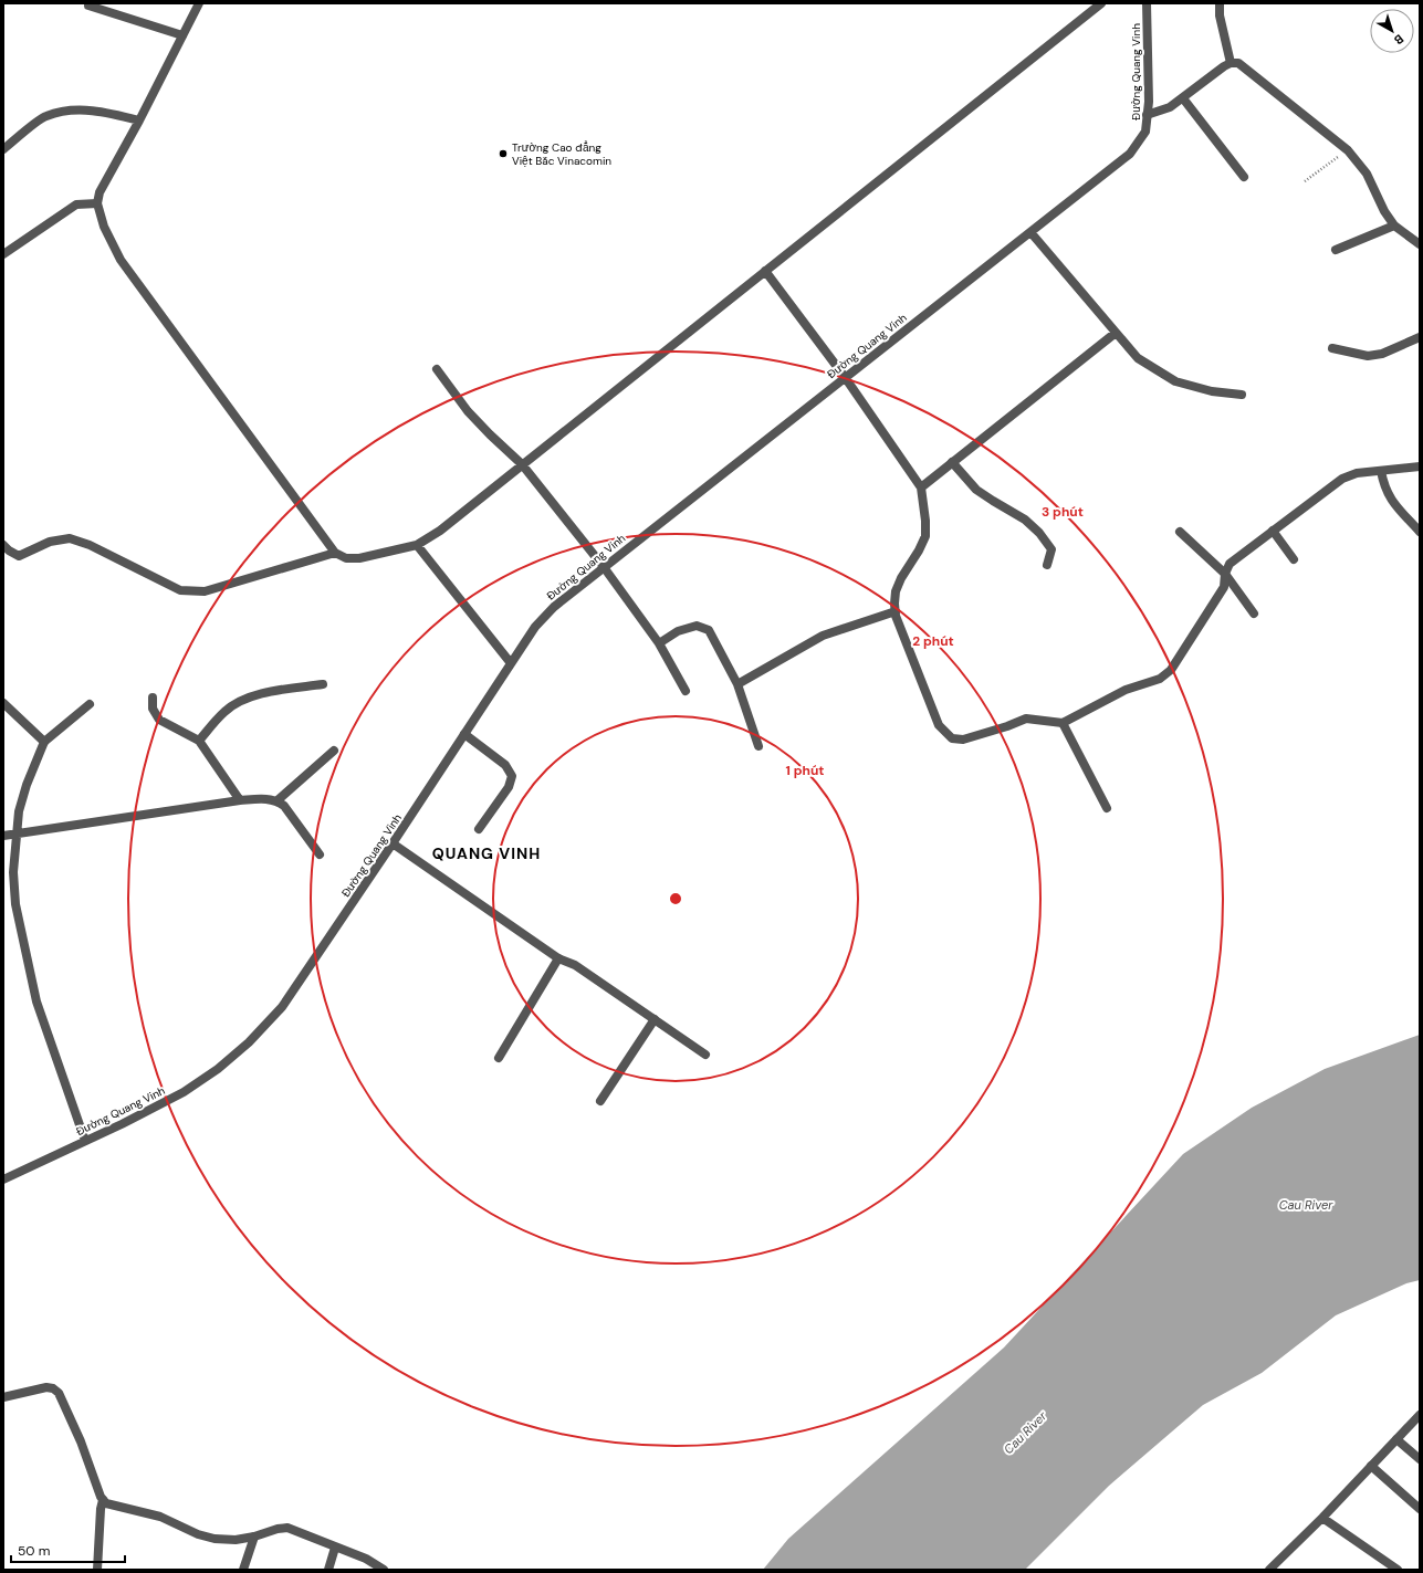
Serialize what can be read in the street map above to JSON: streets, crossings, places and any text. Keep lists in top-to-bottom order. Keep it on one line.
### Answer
{"streets":{"street":["Đường Quang Vinh"]},"districts":["QUANG VINH"],"water":["Cau River"],"places":["Trường Cao đẳng Việt Bắc Vinacomin"],"scale_bar":"50 m","north":"bottom right","rings":["3 phút","2 phút","1 phút"]}
